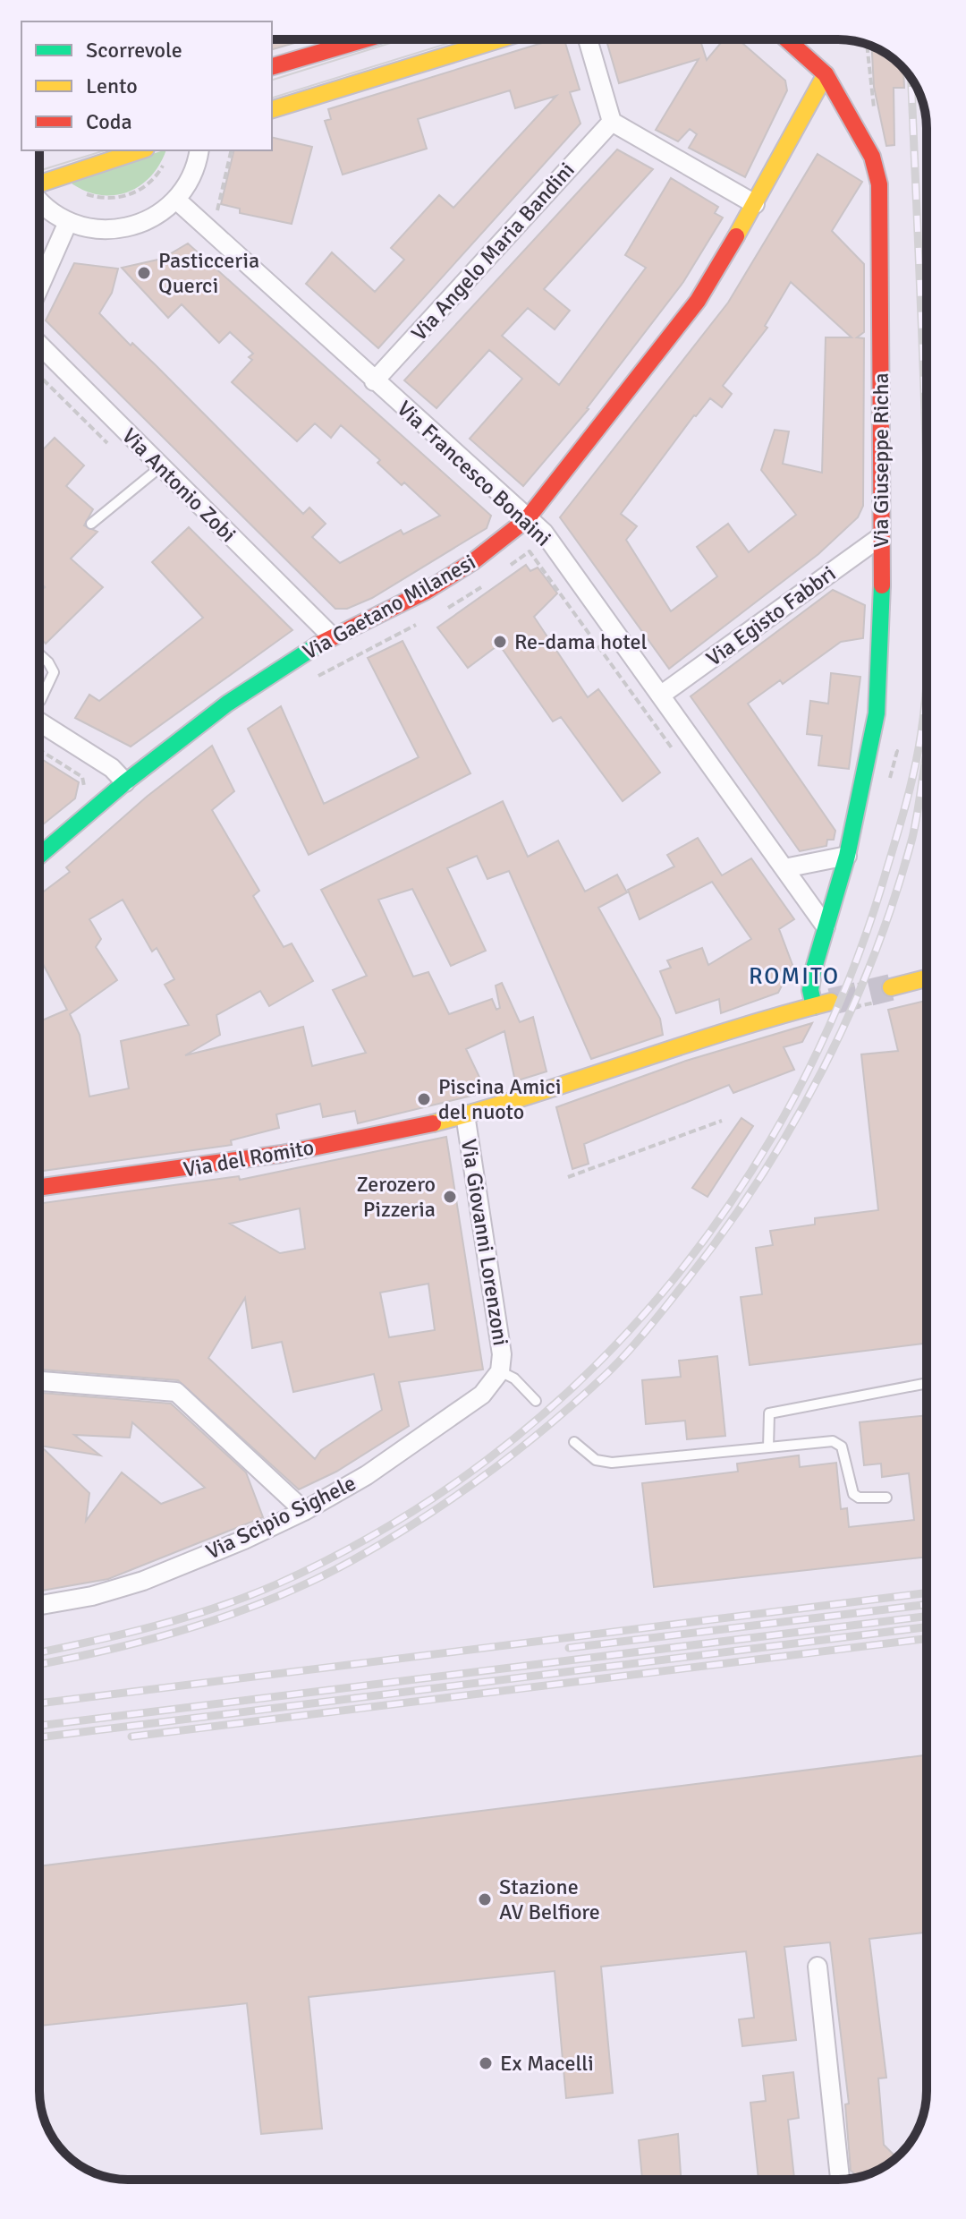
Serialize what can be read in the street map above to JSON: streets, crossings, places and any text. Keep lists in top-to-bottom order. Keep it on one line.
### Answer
{"streets":{"street":["Via Angelo Maria Bandini","Via Giuseppe Richa","Via Francesco Bonaini","Via Antonio Zobi","Via Gaetano Milanesi","Via Egisto Fabbri","Via del Romito","Via Giovanni Lorenzoni","Via Scipio Sighele"]},"crossings":[["Via Angelo Maria Bandini","Via Francesco Bonaini"],["Via Giuseppe Richa","Via Francesco Bonaini"],["Via Giuseppe Richa","Via Gaetano Milanesi"],["Via Giuseppe Richa","Via Egisto Fabbri"],["Via Giuseppe Richa","Via del Romito"],["Via Francesco Bonaini","Via Gaetano Milanesi"],["Via Francesco Bonaini","Via Egisto Fabbri"],["Via Antonio Zobi","Via Gaetano Milanesi"],["Via del Romito","Via Giovanni Lorenzoni"],["Via Giovanni Lorenzoni","Via Scipio Sighele"]],"districts":["ROMITO"],"places":["Pasticceria Querci","Re-dama hotel","Piscina Amici del nuoto","Zerozero Pizzeria","Stazione AV Belfiore","Ex Macelli"],"legend":["Scorrevole","Lento","Coda"]}
